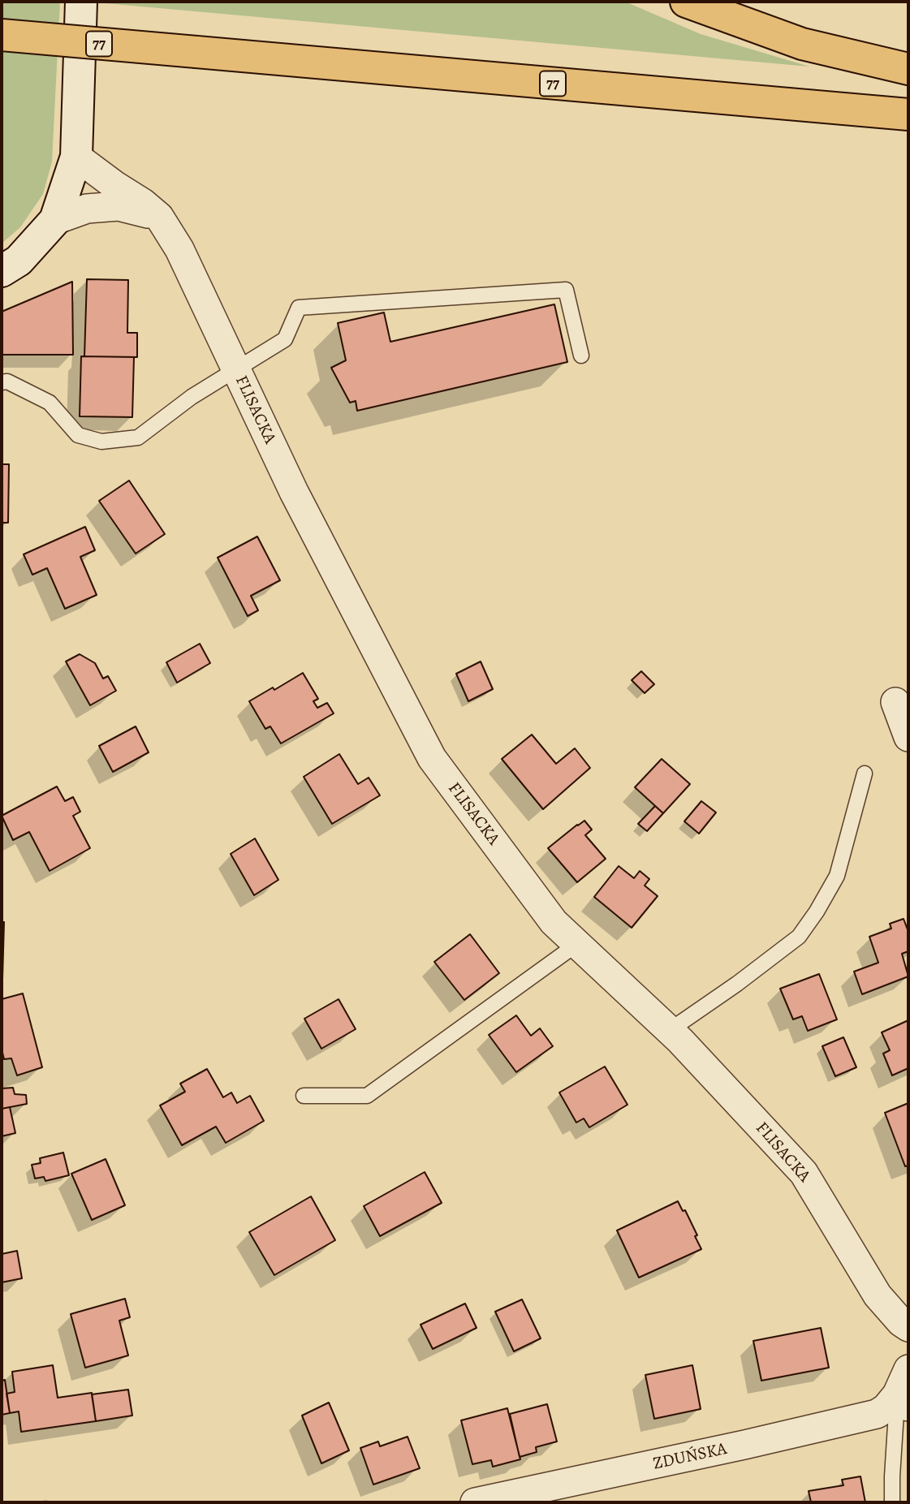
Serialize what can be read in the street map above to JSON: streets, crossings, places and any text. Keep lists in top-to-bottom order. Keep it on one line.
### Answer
{"streets":{"main road":["77"],"street":["FLISACKA","ZDUŃSKA"]}}
